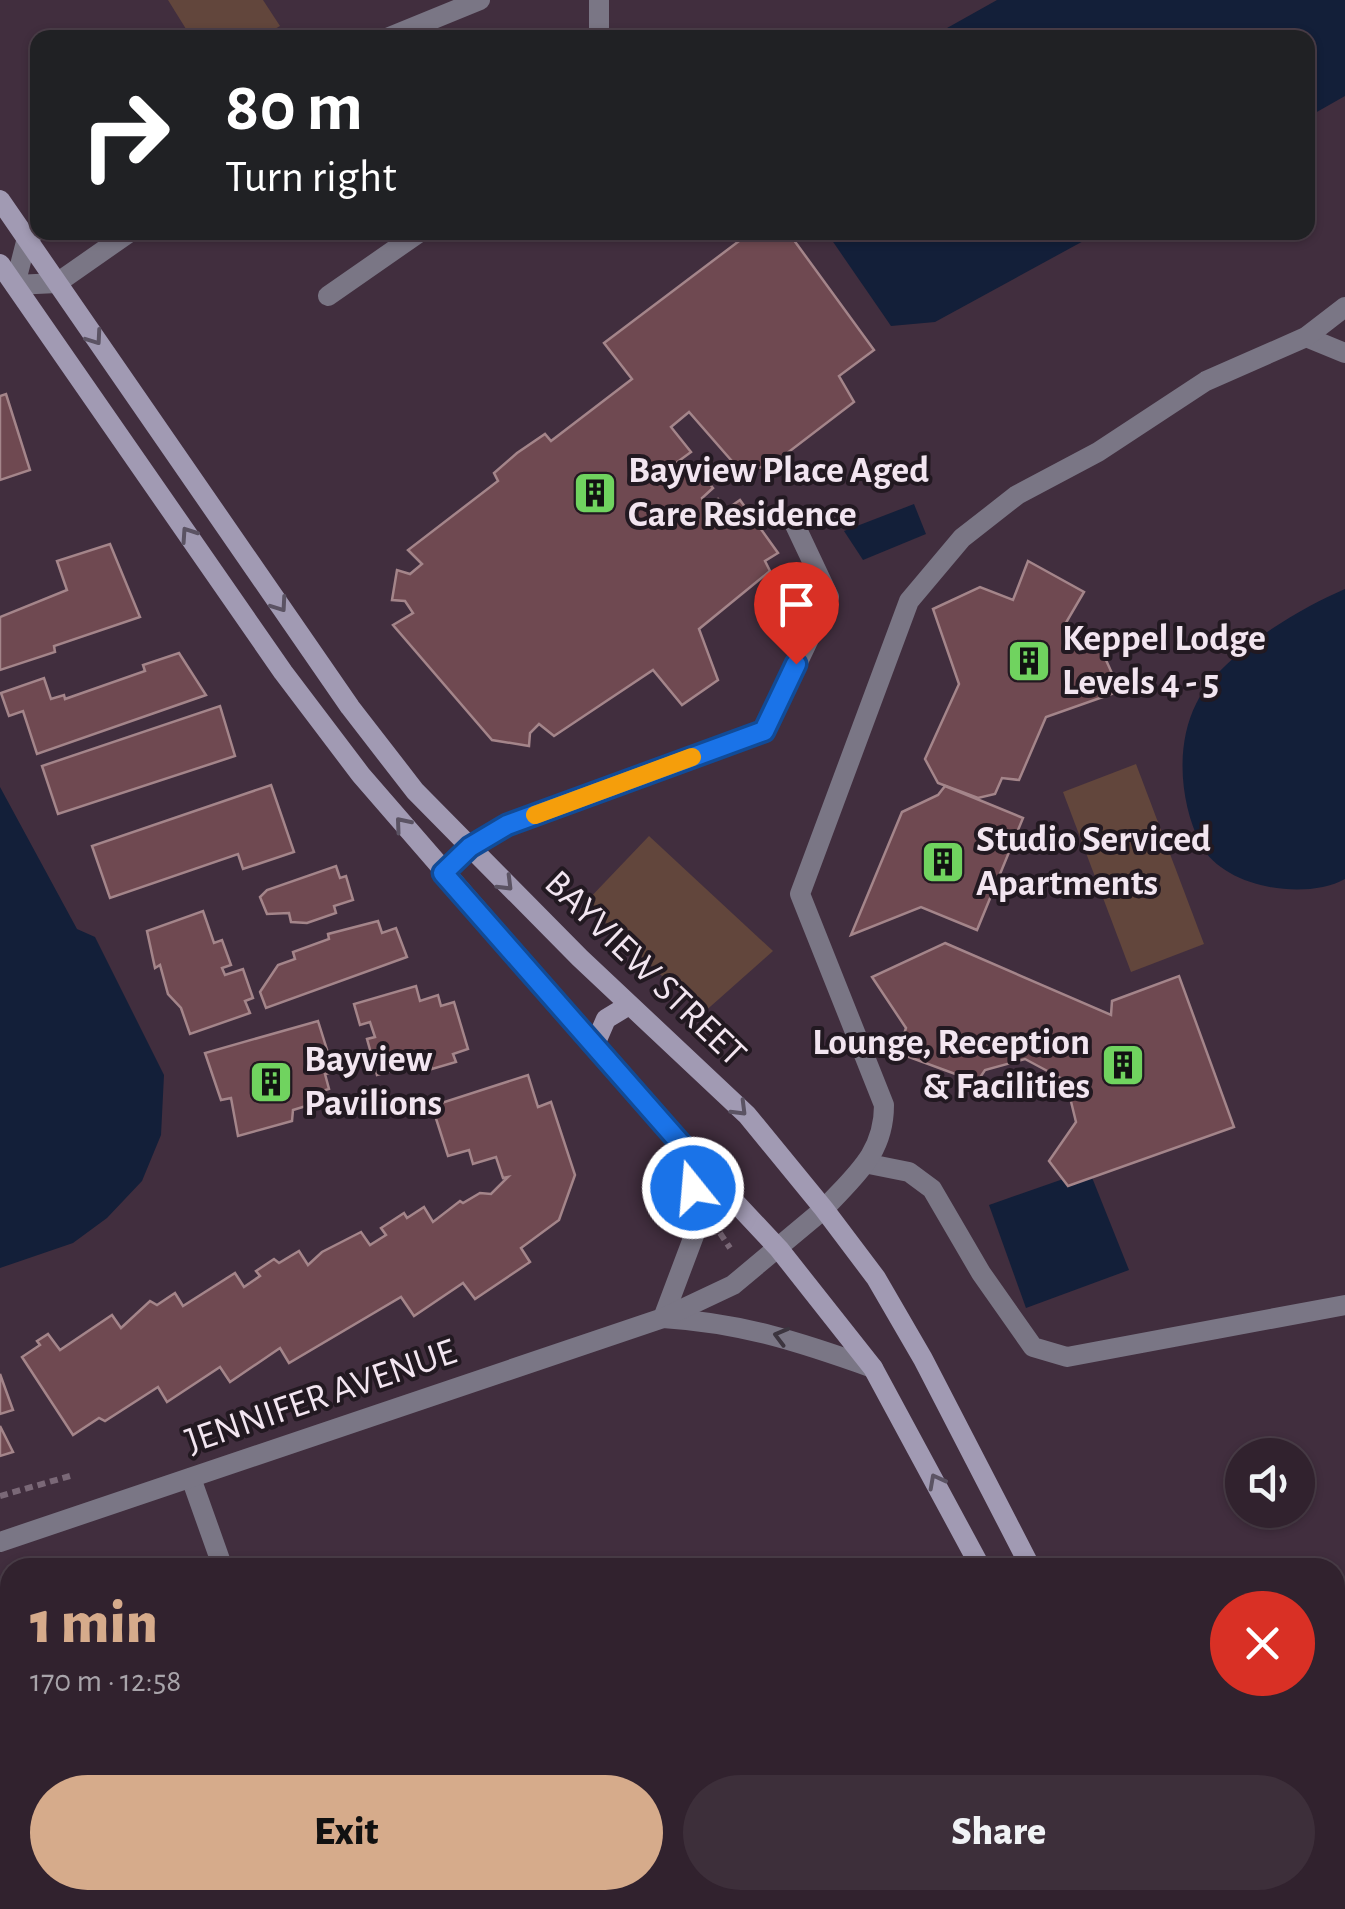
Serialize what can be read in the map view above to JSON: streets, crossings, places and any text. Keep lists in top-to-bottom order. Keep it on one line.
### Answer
{"streets":{"main road":["BAYVIEW STREET"],"street":["JENNIFER AVENUE"]},"crossings":[["BAYVIEW STREET","JENNIFER AVENUE"]],"places":{"building":["Bayview Place Aged Care Residence","Keppel Lodge Levels 4 - 5","Studio Serviced Apartments","Lounge, Reception & Facilities","Bayview Pavilions"]},"page":{"turn":["80 m","Turn right"],"heading":["1 min","170 m · 12:58"],"buttons":["Exit","Share"]}}
